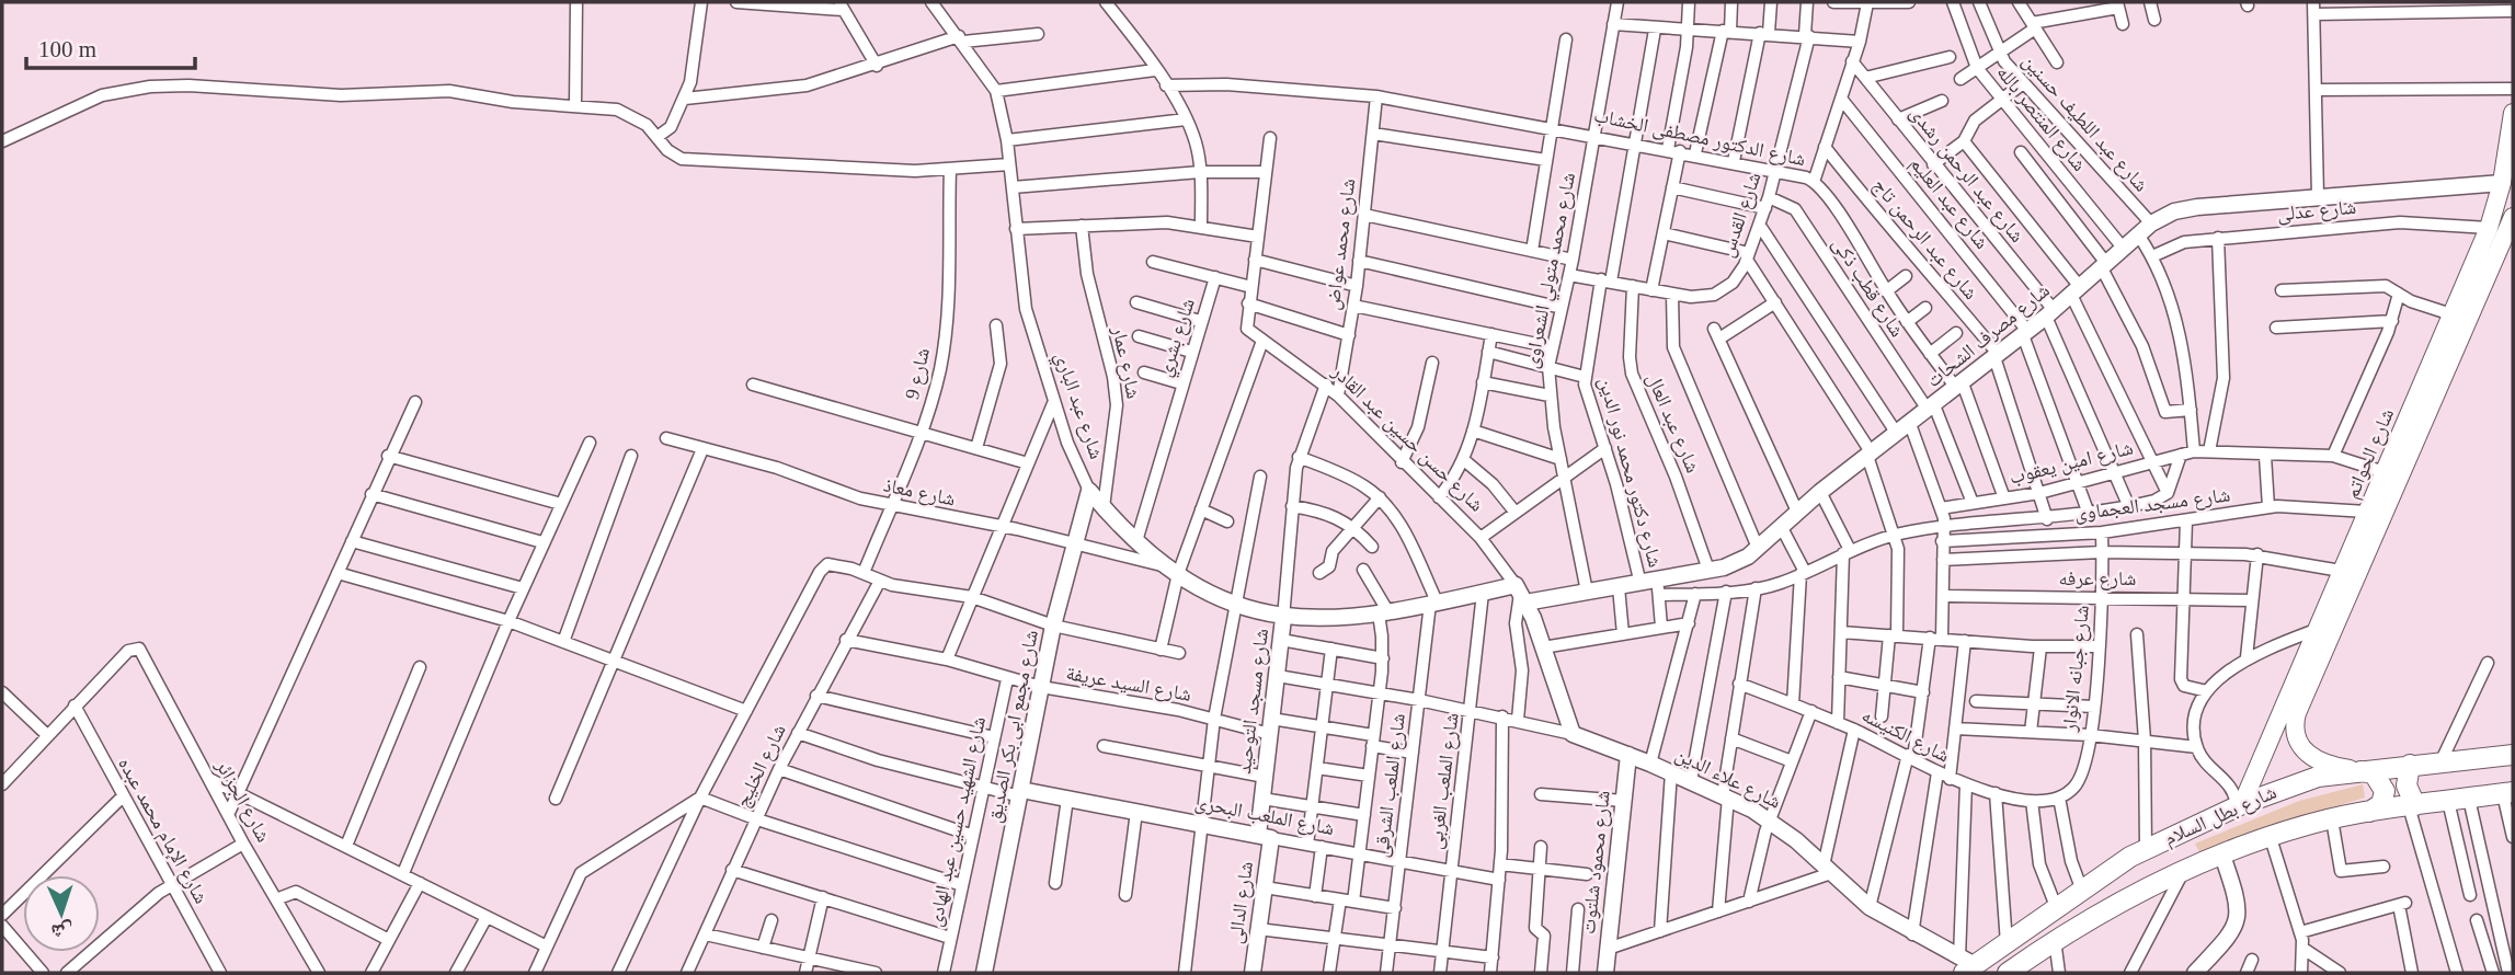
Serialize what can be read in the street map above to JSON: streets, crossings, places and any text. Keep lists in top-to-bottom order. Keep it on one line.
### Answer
{"streets":{"main road":["شارع الحواتم","شارع بطل السلام"],"street":["شارع المنتصر بالله","شارع عبد اللطيف حسنين","شارع الدكتور مصطفى الخشاب","شارع عبد الرحمن رشدى","شارع عبد العليم","شارع عدلى","شارع القدس","شارع عبد الرحمن تاج","شارع محمد عواض","شارع محمد متولي الشعراوى","شارع قطب ذكى","شارع مصرف الشحات","شارع بشري","شارع عمار","شارع 9","شارع عبد الباري","شارع عبد العال","شارع حسن حسين عبد القادر","شارع امين يعقوب","شارع دكتور محمد نور الدين","شارع معاذ","شارع مسجد العجماوى","شارع عرفه","شارع جبانه الانوار","شارع السيد عريفة","شارع مسجد التوحيد","شارع مجمع ابى بكر الصديق","شارع الكنيسه","شارع الخليج","شارع علاء الدين","شارع الملعب الغربى","شارع الملعب الشرقى","شارع الجزائر","شارع الملعب البحرى","شارع الشهيد حسين عبد الهادى","شارع الإمام محمد عبده","شارع محمود شلتوت","شارع الدالى"]},"crossings":[["شارع المنتصر بالله","شارع مصرف الشحات"],["شارع عبد اللطيف حسنين","شارع مصرف الشحات"],["شارع الدكتور مصطفى الخشاب","شارع القدس"],["شارع الدكتور مصطفى الخشاب","شارع محمد عواض"],["شارع الدكتور مصطفى الخشاب","شارع محمد متولي الشعراوى"],["شارع الدكتور مصطفى الخشاب","شارع مصرف الشحات"],["شارع الدكتور مصطفى الخشاب","شارع امين يعقوب"],["شارع الدكتور مصطفى الخشاب","شارع دكتور محمد نور الدين"],["شارع عبد الرحمن رشدى","شارع مصرف الشحات"],["شارع عبد الرحمن رشدى","شارع امين يعقوب"],["شارع عبد العليم","شارع مصرف الشحات"],["شارع عبد العليم","شارع امين يعقوب"],["شارع عدلى","شارع الحواتم"],["شارع القدس","شارع محمد متولي الشعراوى"],["شارع القدس","شارع قطب ذكى"],["شارع القدس","شارع عبد العال"],["شارع القدس","شارع دكتور محمد نور الدين"],["شارع عبد الرحمن تاج","شارع مصرف الشحات"],["شارع محمد عواض","شارع حسن حسين عبد القادر"],["شارع محمد متولي الشعراوى","شارع مصرف الشحات"],["شارع قطب ذكى","شارع مصرف الشحات"],["شارع قطب ذكى","شارع امين يعقوب"],["شارع مصرف الشحات","شارع عبد الباري"],["شارع مصرف الشحات","شارع عبد العال"],["شارع مصرف الشحات","شارع حسن حسين عبد القادر"],["شارع مصرف الشحات","شارع الحواتم"],["شارع مصرف الشحات","شارع دكتور محمد نور الدين"],["شارع بشري","شارع عبد الباري"],["شارع عمار","شارع عبد الباري"],["شارع 9","شارع معاذ"],["شارع عبد الباري","شارع حسن حسين عبد القادر"],["شارع عبد الباري","شارع معاذ"],["شارع عبد الباري","شارع مسجد التوحيد"],["شارع عبد الباري","شارع مجمع ابى بكر الصديق"],["شارع عبد الباري","شارع الملعب الغربى"],["شارع عبد الباري","شارع الملعب الشرقى"],["شارع حسن حسين عبد القادر","شارع علاء الدين"],["شارع الحواتم","شارع امين يعقوب"],["شارع الحواتم","شارع مسجد العجماوى"],["شارع الحواتم","شارع بطل السلام"],["شارع معاذ","شارع مجمع ابى بكر الصديق"],["شارع مسجد العجماوى","شارع جبانه الانوار"],["شارع عرفه","شارع جبانه الانوار"],["شارع جبانه الانوار","شارع الكنيسه"],["شارع السيد عريفة","شارع مسجد التوحيد"],["شارع السيد عريفة","شارع مجمع ابى بكر الصديق"],["شارع السيد عريفة","شارع الخليج"],["شارع السيد عريفة","شارع الملعب الشرقى"],["شارع السيد عريفة","شارع الشهيد حسين عبد الهادى"],["شارع مسجد التوحيد","شارع علاء الدين"],["شارع مسجد التوحيد","شارع الملعب البحرى"],["شارع مسجد التوحيد","شارع الدالى"],["شارع مجمع ابى بكر الصديق","شارع الملعب البحرى"],["شارع علاء الدين","شارع الملعب الغربى"],["شارع علاء الدين","شارع الملعب الشرقى"],["شارع علاء الدين","شارع بطل السلام"],["شارع علاء الدين","شارع محمود شلتوت"],["شارع الملعب الغربى","شارع الملعب البحرى"],["شارع الملعب الشرقى","شارع الملعب البحرى"],["شارع الجزائر","شارع الإمام محمد عبده"],["شارع الملعب البحرى","شارع الدالى"]],"scale_bar":"100 m","north":"bottom"}
